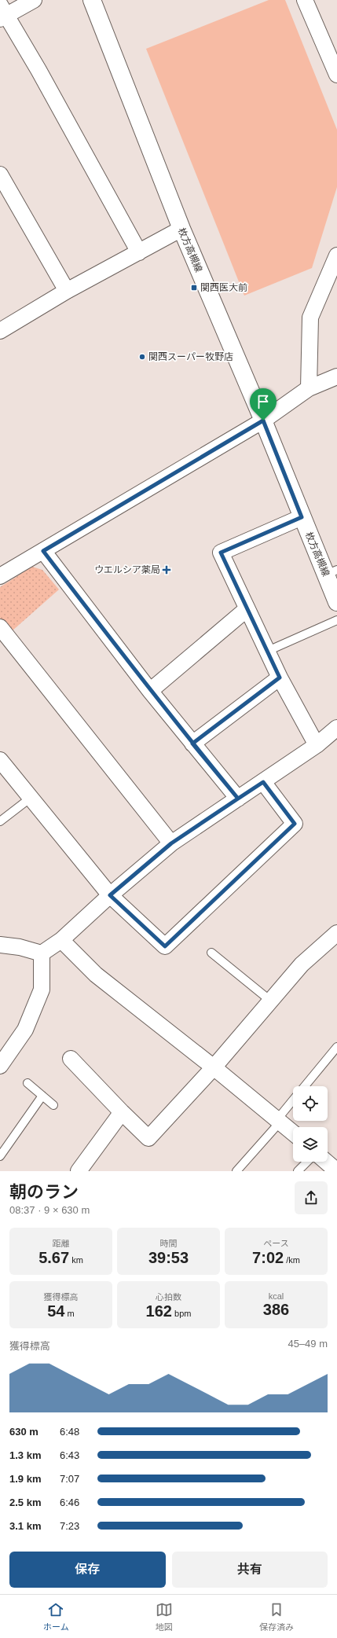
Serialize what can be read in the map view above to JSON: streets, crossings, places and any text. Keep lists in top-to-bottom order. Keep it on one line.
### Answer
{"streets":{"main road":["枚方高槻線"]},"places":{"transit":["関西医大前"],"other":["関西スーパー牧野店"],"health":["ウエルシア薬局"]},"page":{"heading":["朝のラン","08:37 · 9 × 630 m"],"stats":[["距離","5.67 km"],["時間","39:53"],["ペース","7:02 /km"],["獲得標高","54 m"],["心拍数","162 bpm"],["kcal","386"]],"chart":["獲得標高","45–49 m"],"list":[{"name":"630 m","note":"6:48"},{"name":"1.3 km","note":"6:43"},{"name":"1.9 km","note":"7:07"},{"name":"2.5 km","note":"6:46"},{"name":"3.1 km","note":"7:23"}],"buttons":["保存","共有"],"tabs":["ホーム","地図","保存済み"]}}
